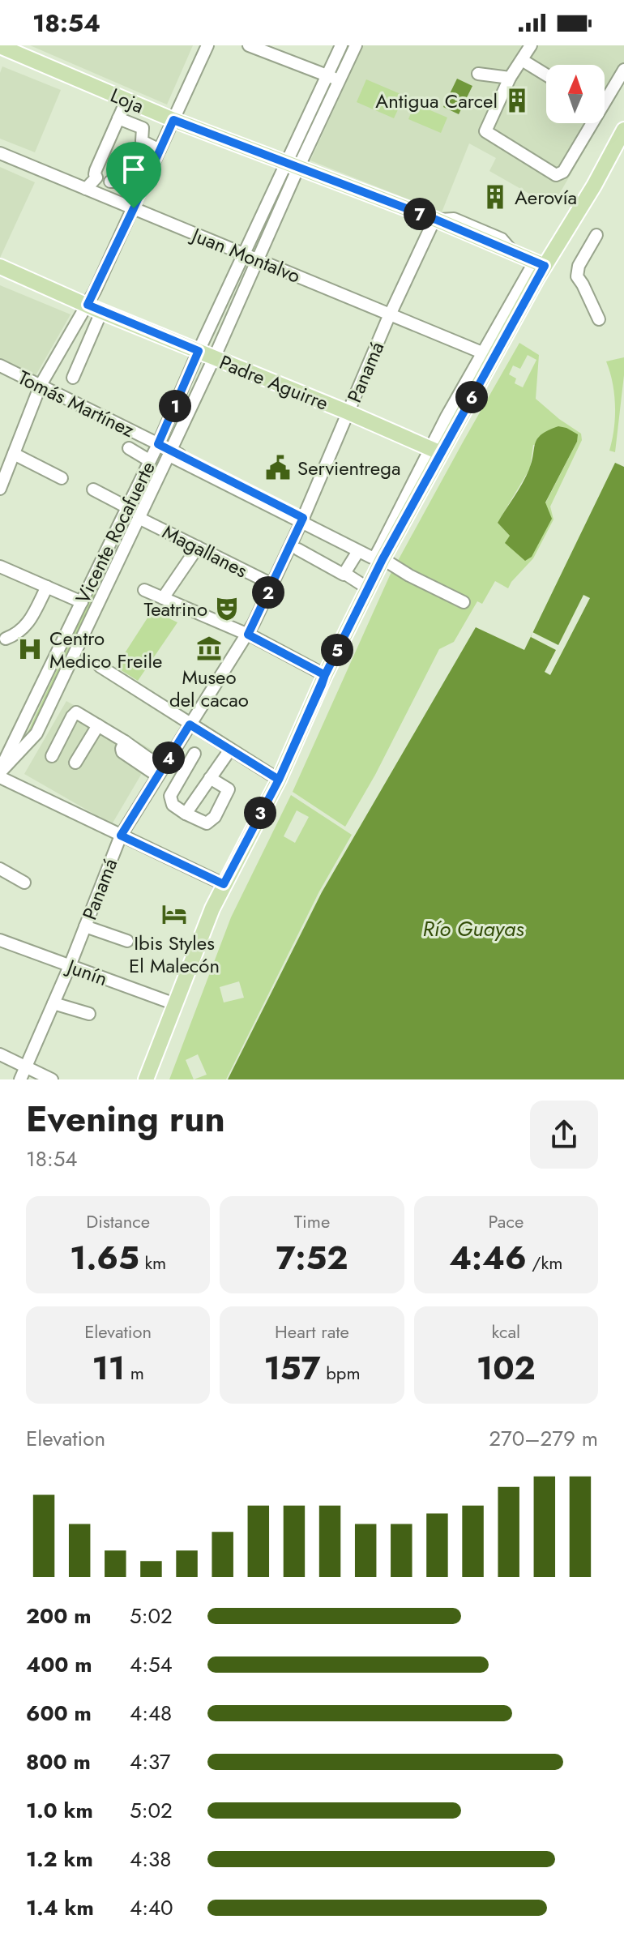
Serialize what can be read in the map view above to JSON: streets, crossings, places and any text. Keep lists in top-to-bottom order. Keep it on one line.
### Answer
{"streets":{"main road":["Loja","Padre Aguirre"],"street":["Juan Montalvo","Panamá","Tomás Martínez","Vicente Rocafuerte","Magallanes","Junín"]},"crossings":[["Loja","Panamá"],["Loja","Vicente Rocafuerte"],["Juan Montalvo","Panamá"],["Juan Montalvo","Vicente Rocafuerte"],["Panamá","Padre Aguirre"],["Panamá","Tomás Martínez"],["Panamá","Magallanes"],["Panamá","Junín"],["Padre Aguirre","Vicente Rocafuerte"],["Tomás Martínez","Vicente Rocafuerte"]],"water":["Río Guayas"],"places":{"building":["Antigua Carcel","Aerovía"],"public building":["Servientrega"],"theatre":["Teatrino"],"museum":["Museo del cacao"],"hospital":["Centro Medico Freile"],"hotel":["Ibis Styles El Malecón"]},"north":"top","page":{"status":"18:54","pins":["7","6","1","2","5","4","3"],"heading":["Evening run","18:54"],"stats":[["Distance","1.65 km"],["Time","7:52"],["Pace","4:46 /km"],["Elevation","11 m"],["Heart rate","157 bpm"],["kcal","102"]],"chart":["Elevation","270–279 m"],"list":[{"name":"200 m","note":"5:02"},{"name":"400 m","note":"4:54"},{"name":"600 m","note":"4:48"},{"name":"800 m","note":"4:37"},{"name":"1.0 km","note":"5:02"},{"name":"1.2 km","note":"4:38"},{"name":"1.4 km","note":"4:40"}]}}
